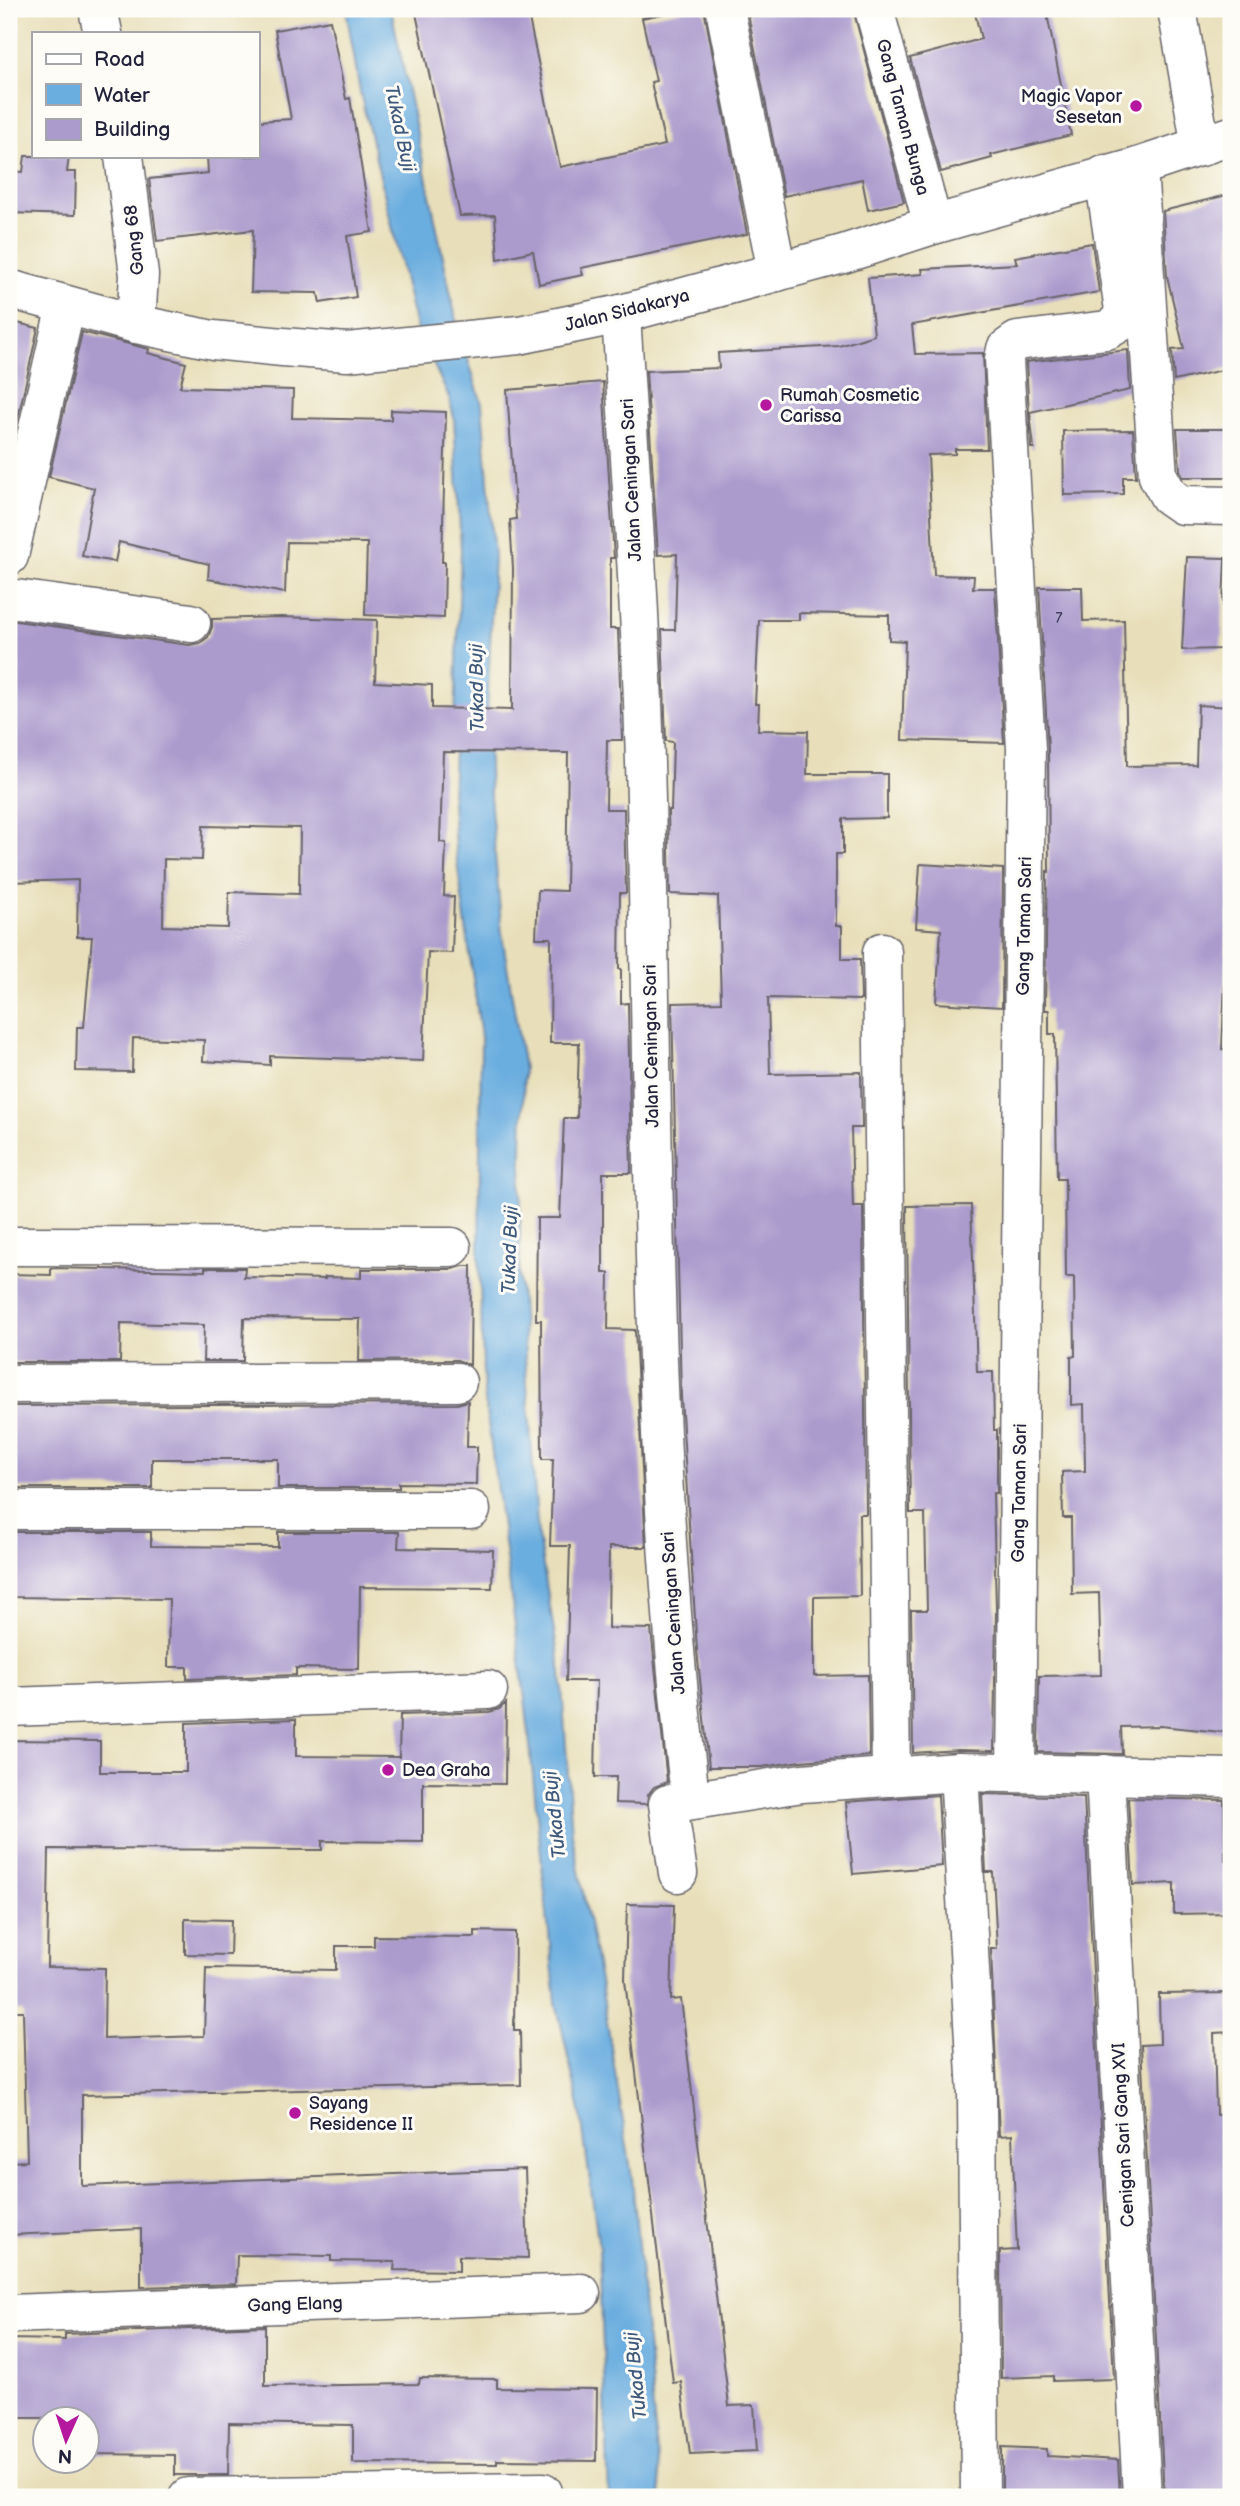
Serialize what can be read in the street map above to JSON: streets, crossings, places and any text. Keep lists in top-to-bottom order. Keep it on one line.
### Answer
{"streets":{"street":["Gang Taman Bunga","Gang 68","Jalan Sidakarya","Jalan Ceningan Sari","Gang Taman Sari","Cenigan Sari Gang XVI","Gang Elang"]},"crossings":[["Gang Taman Bunga","Jalan Sidakarya"],["Gang 68","Jalan Sidakarya"],["Jalan Sidakarya","Jalan Ceningan Sari"],["Jalan Sidakarya","Gang Taman Sari"]],"water":["Tukad Buji"],"places":["Magic Vapor Sesetan","Rumah Cosmetic Carissa","Dea Graha","Sayang Residence II"],"house_numbers":["7"],"legend":["Road","Water","Building"],"north":"bottom"}
